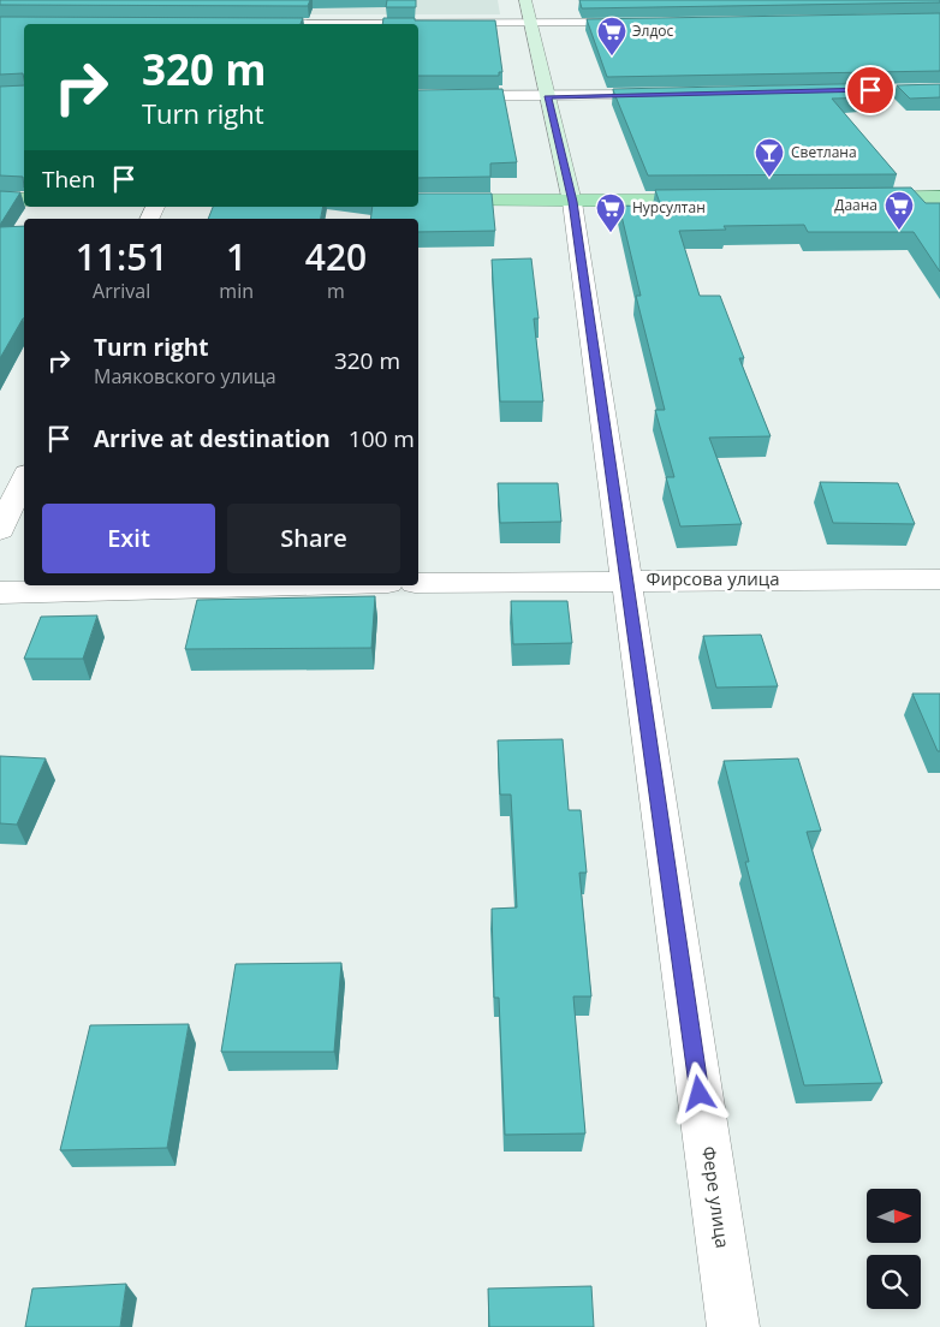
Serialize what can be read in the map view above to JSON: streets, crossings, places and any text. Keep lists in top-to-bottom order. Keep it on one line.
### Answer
{"streets":{"street":["Фирсова улица","Фере улица"]},"crossings":[["Фирсова улица","Фере улица"]],"places":{"supermarket":["Элдос","Даана","Нурсултан"],"bar":["Светлана"]},"north":"right","page":{"turn":["320 m","Turn right"],"then":"Then","eta":["11:51","Arrival","1","min","420","m"],"list":[{"name":"Turn right","note":"Маяковского улица","value":"320 m"},{"name":"Arrive at destination","value":"100 m"}],"buttons":["Exit","Share"]}}
